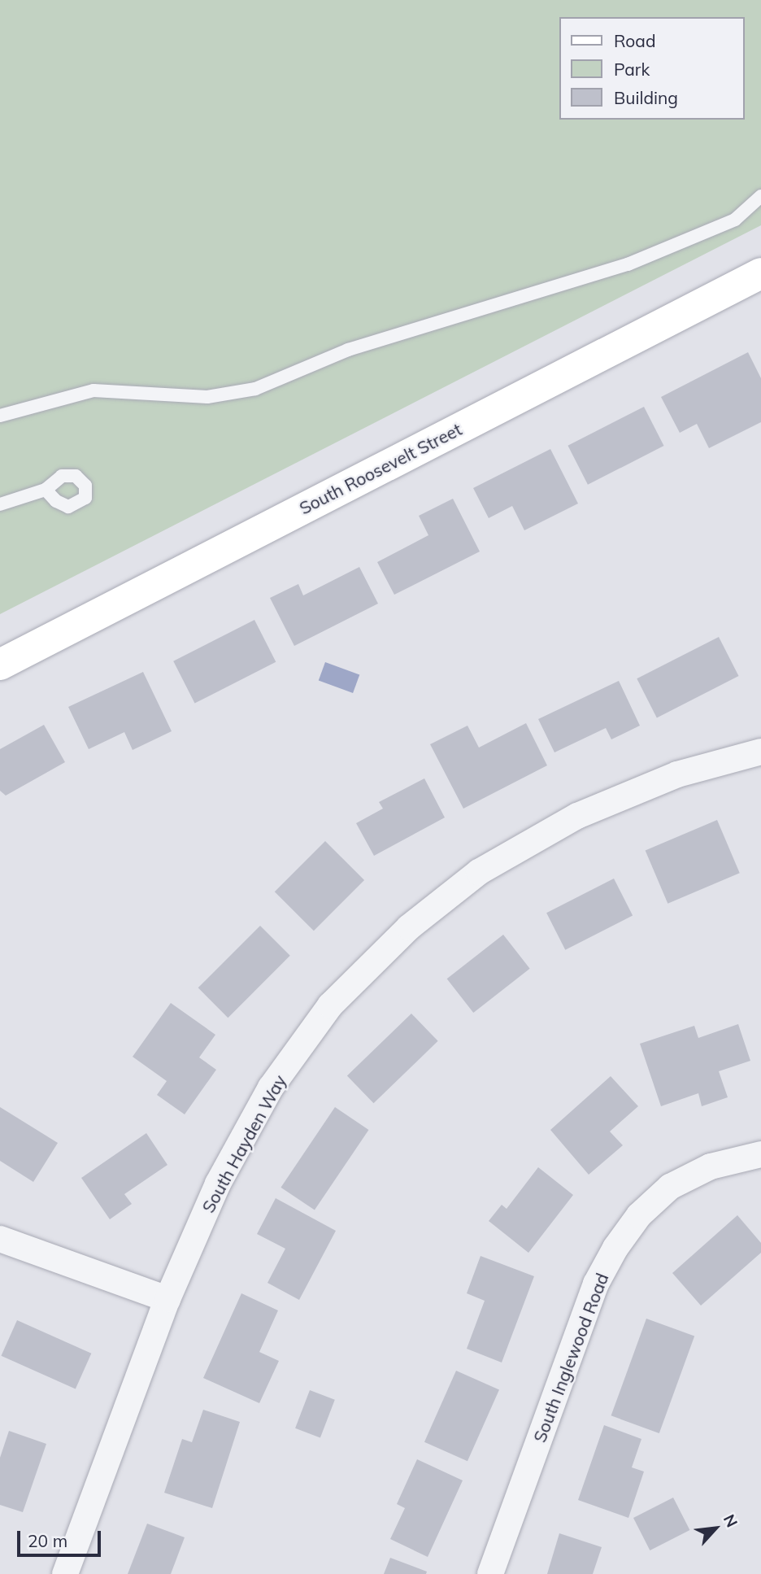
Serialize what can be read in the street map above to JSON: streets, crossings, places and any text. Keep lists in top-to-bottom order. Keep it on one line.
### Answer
{"streets":{"street":["South Roosevelt Street","South Hayden Way","South Inglewood Road"]},"legend":["Road","Park","Building"],"scale_bar":"20 m","north":"top right"}
